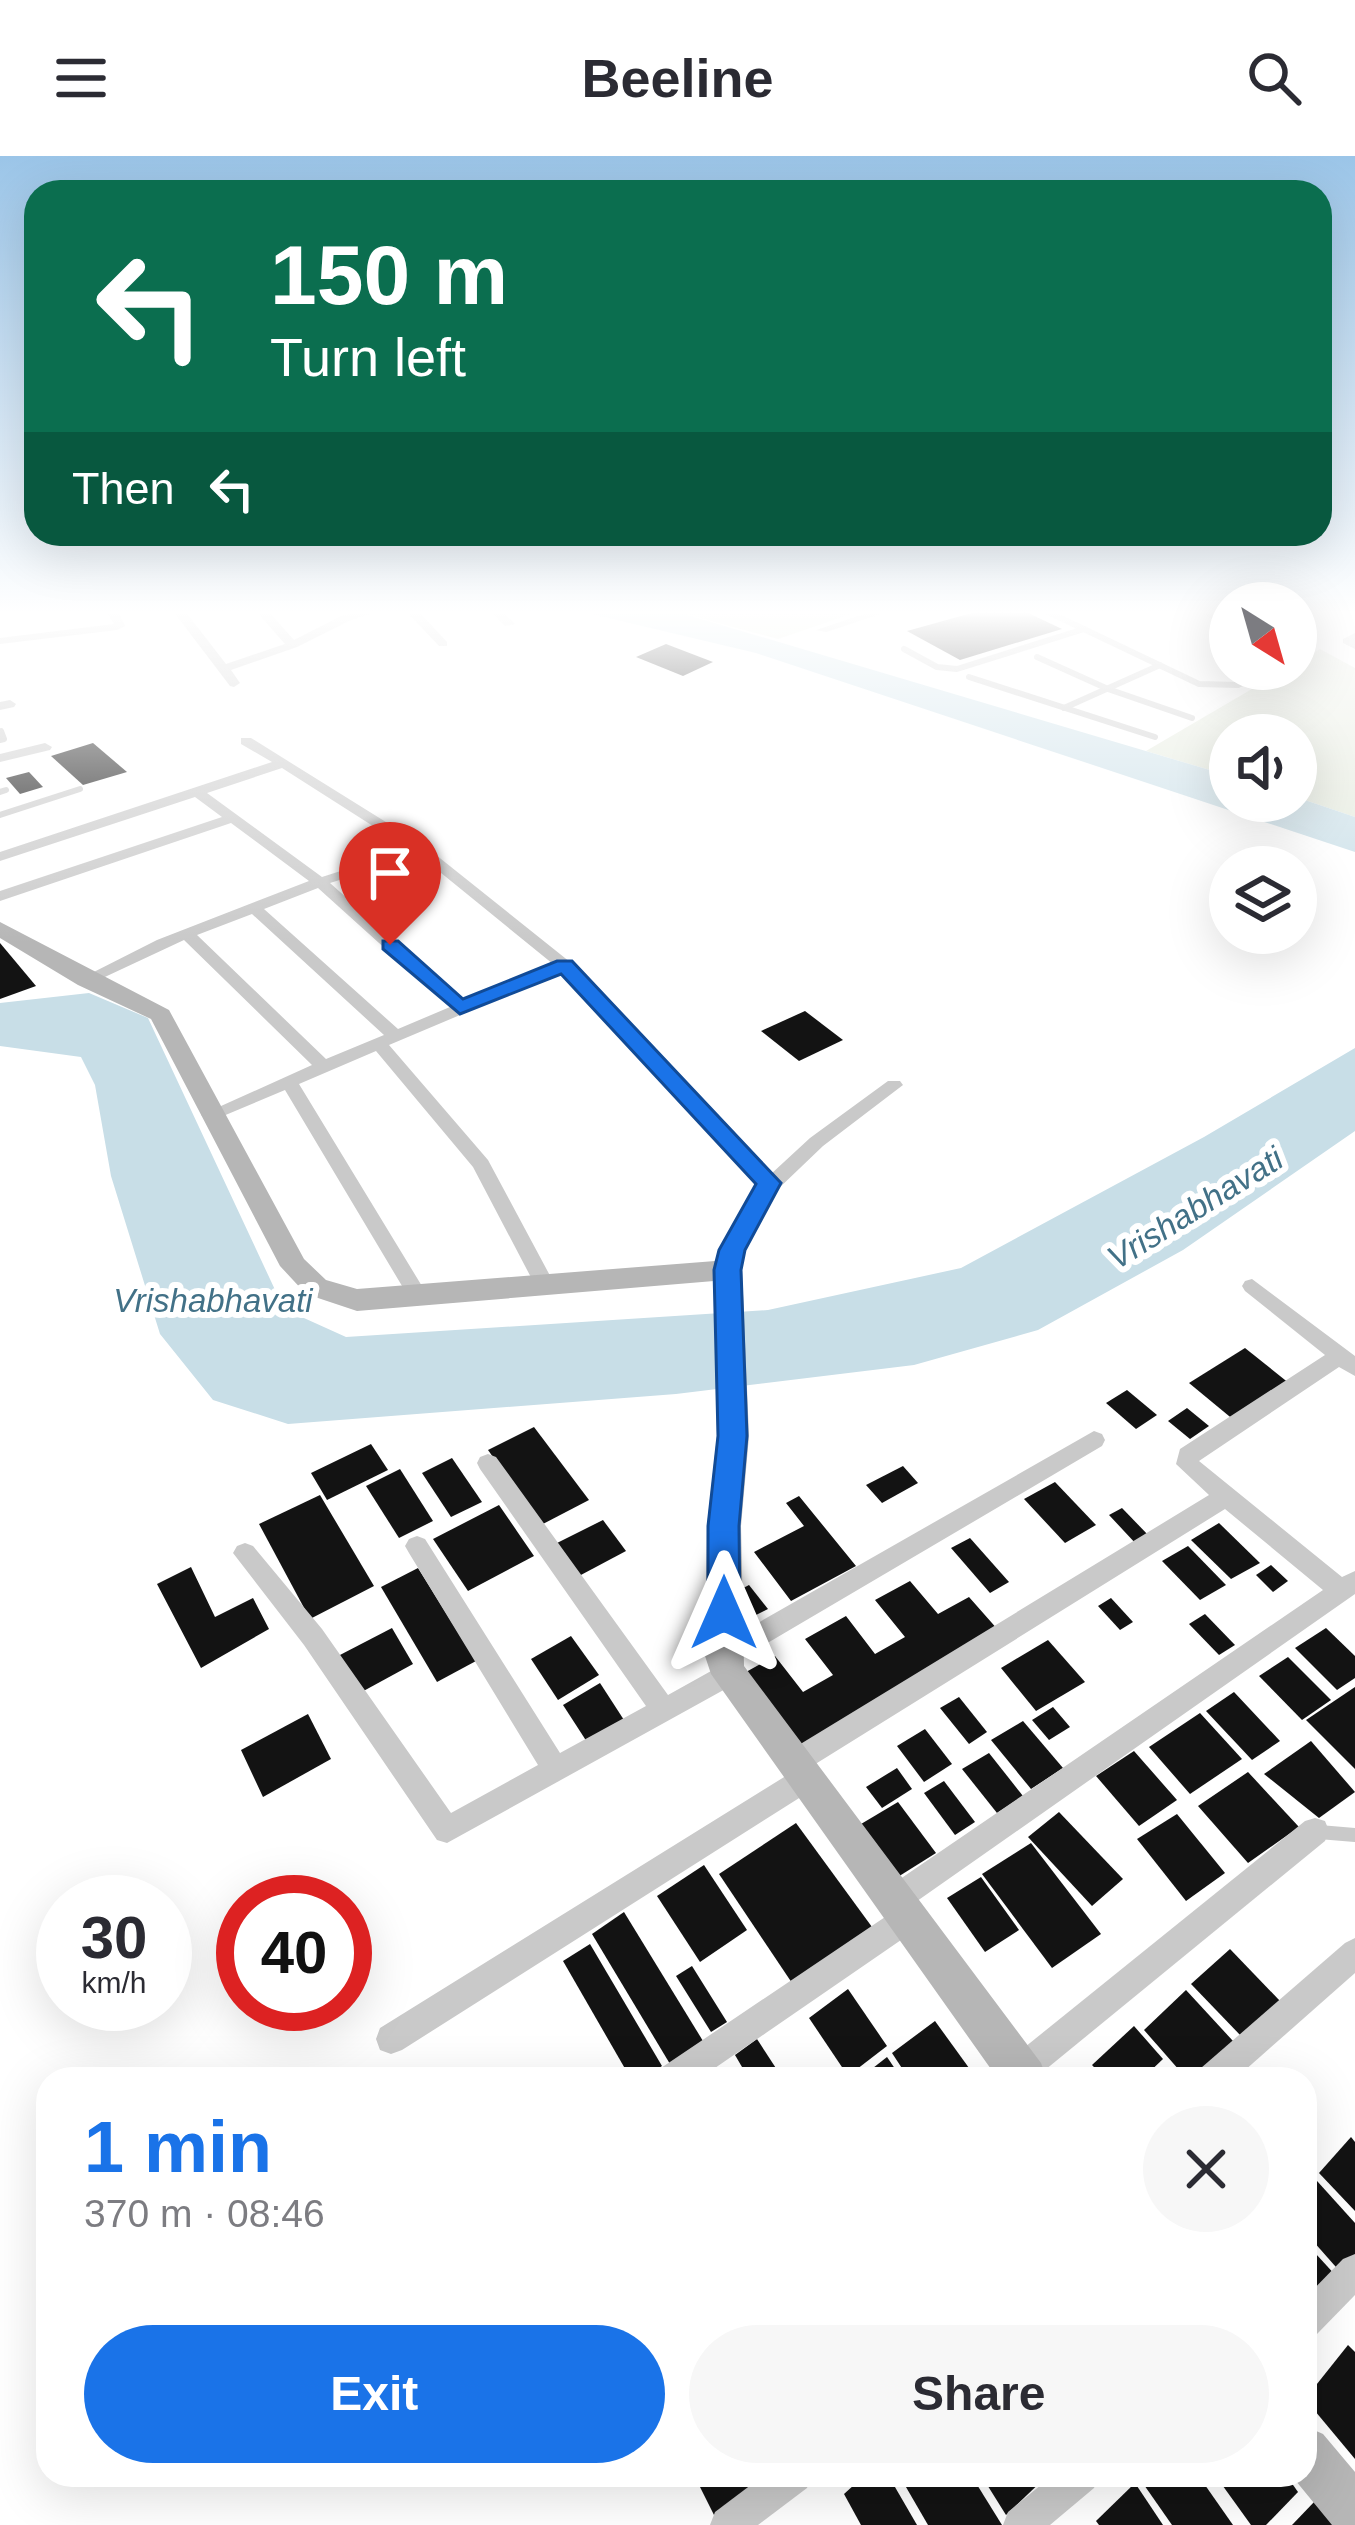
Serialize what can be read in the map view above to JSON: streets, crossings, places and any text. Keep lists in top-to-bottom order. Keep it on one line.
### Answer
{"water":["Vrishabhavati"],"north":"bottom right","page":{"header":"Beeline","turn":["150 m","Turn left"],"then":"Then","speed":"30 km/h","limit":"40","heading":["1 min","370 m · 08:46"],"buttons":["Exit","Share"]}}
